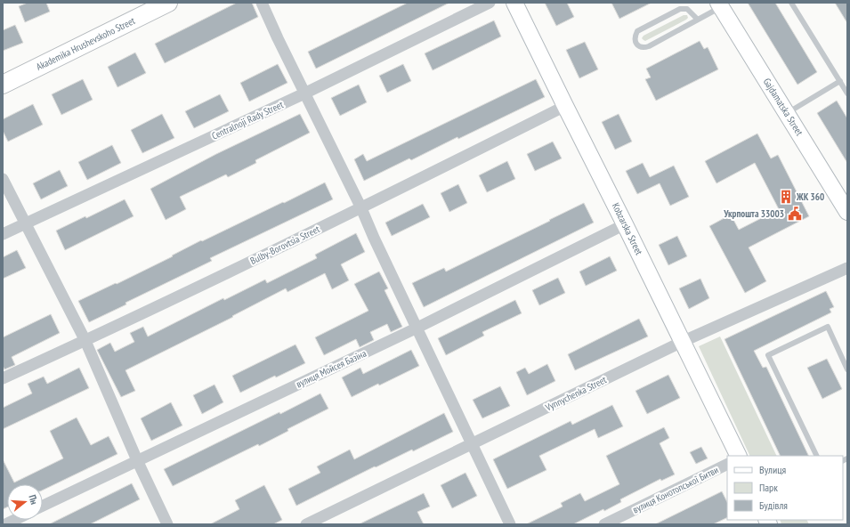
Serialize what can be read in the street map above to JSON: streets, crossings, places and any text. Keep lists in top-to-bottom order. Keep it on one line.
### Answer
{"streets":{"main road":["Akademika Hrushevskoho Street"],"street":["Gajdamatska Street","Centralnoji Rady Street","Kobzarska Street","Bulby-Borovtsia Street","вулиця Мойсея Базіна","Vynnychenka Street","вулиця Конотопської Битви"]},"crossings":[["Kobzarska Street","Bulby-Borovtsia Street"],["Kobzarska Street","вулиця Мойсея Базіна"],["Kobzarska Street","Vynnychenka Street"]],"places":{"building":["ЖК 360"],"public building":["Укрпошта 33003"]},"legend":["Вулиця","Парк","Будівля"],"north":"right"}
